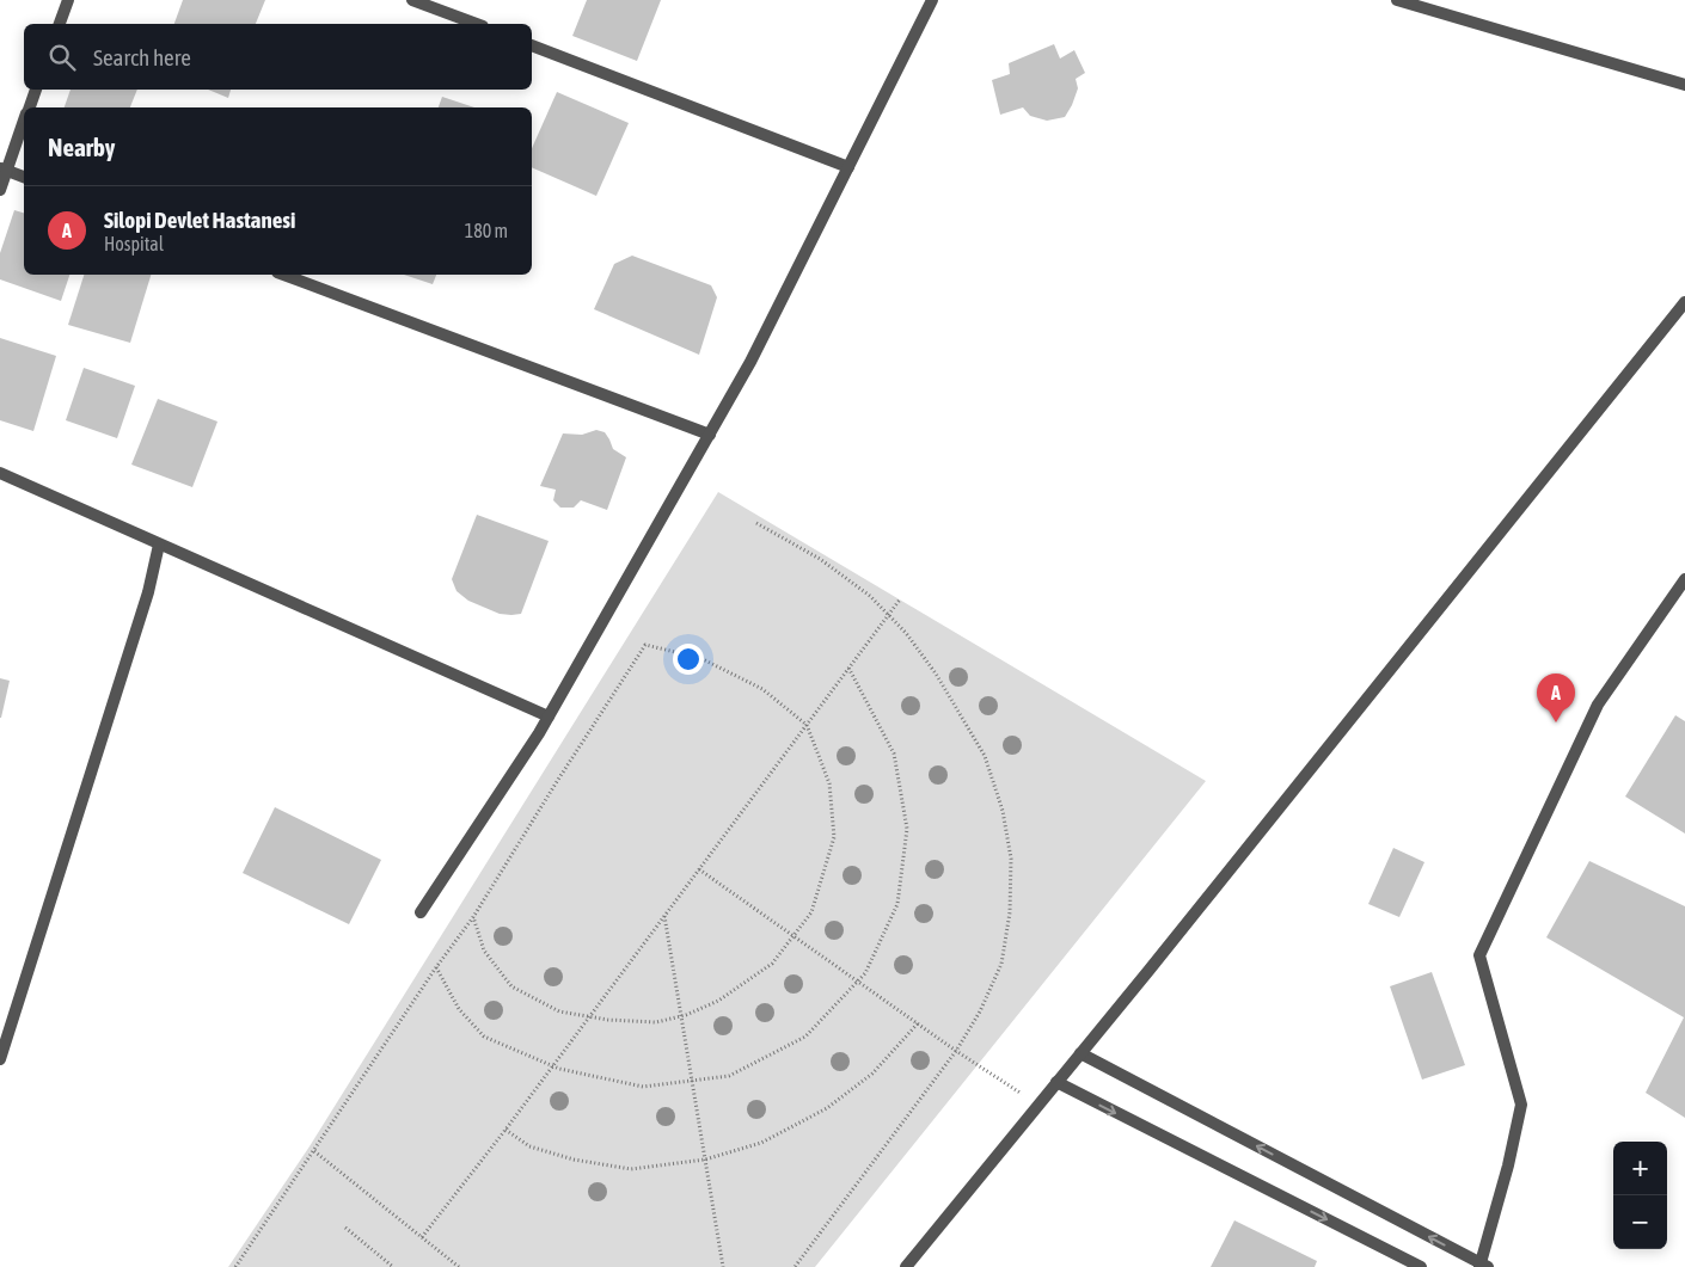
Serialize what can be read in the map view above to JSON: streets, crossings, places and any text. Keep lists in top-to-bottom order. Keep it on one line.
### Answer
{"page":{"search":"Search here","heading":"Nearby","list":[{"mark":"A","name":"Silopi Devlet Hastanesi","note":"Hospital","value":"180 m"}],"pins":"A","map_buttons":["+","−"]}}
